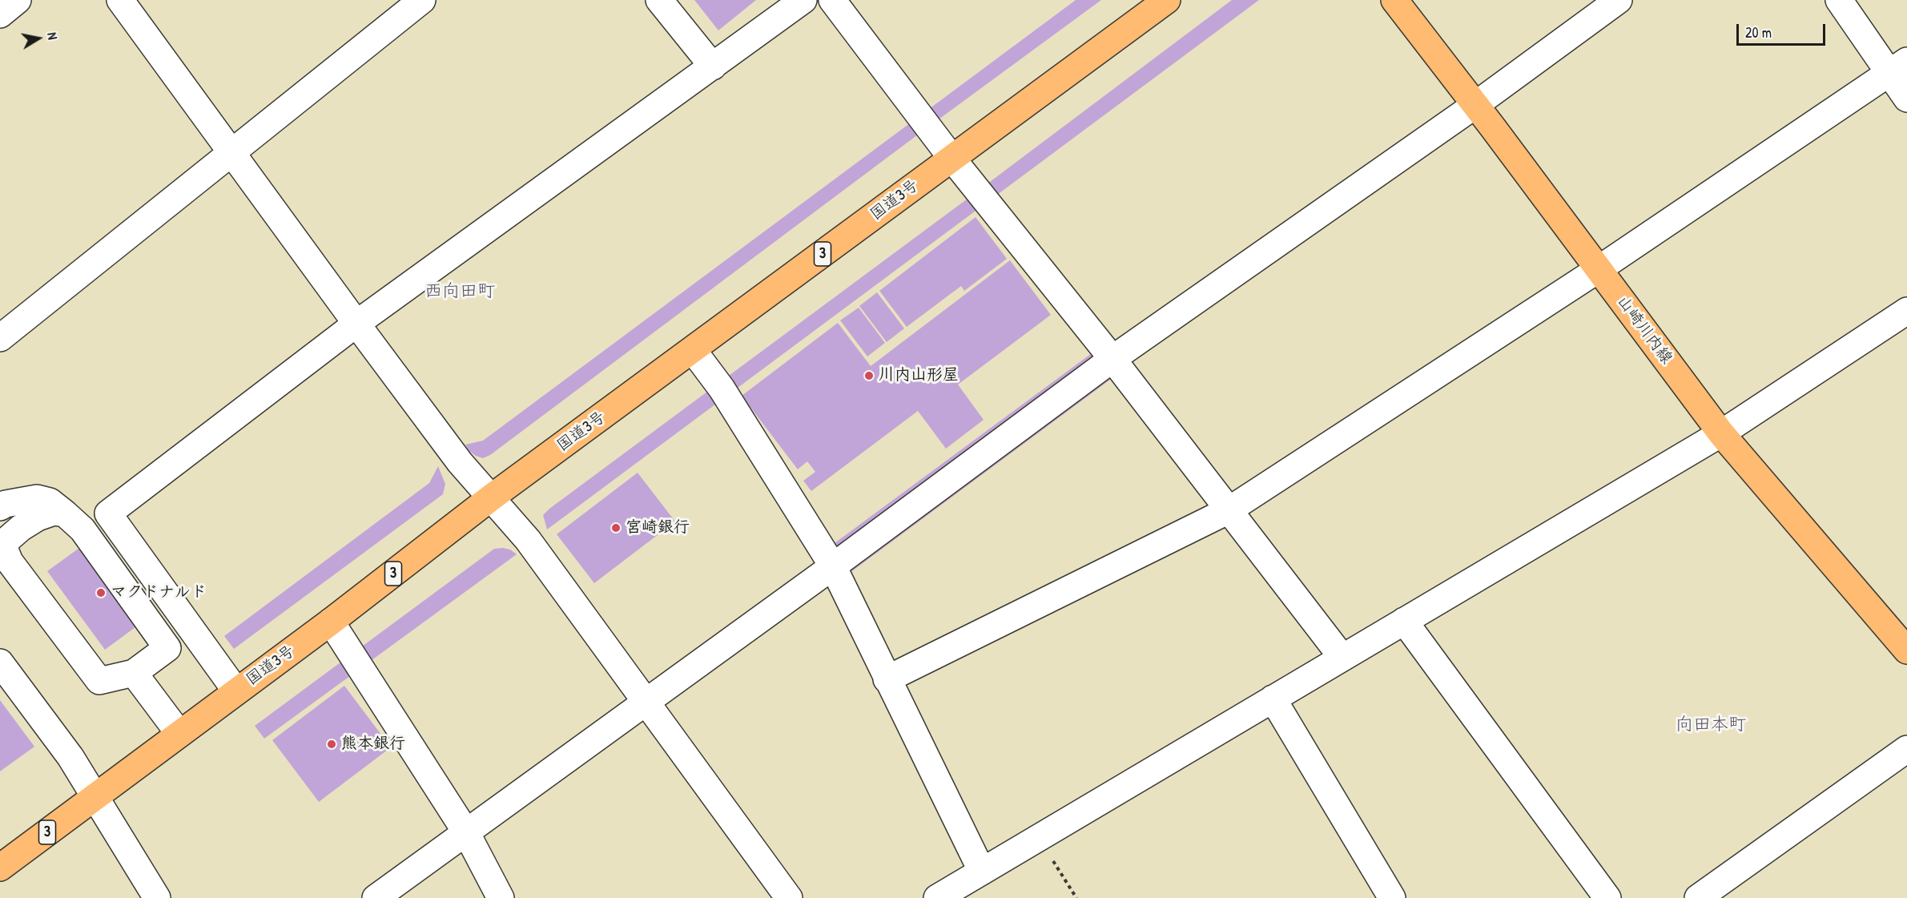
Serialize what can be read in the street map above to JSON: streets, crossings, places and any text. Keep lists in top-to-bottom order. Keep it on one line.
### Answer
{"streets":{"main road":["国道3号","3","山崎川内線"]},"districts":["西向田町","向田本町"],"places":["川内山形屋","宮崎銀行","マクドナルド","熊本銀行"],"scale_bar":"20 m","north":"right"}
